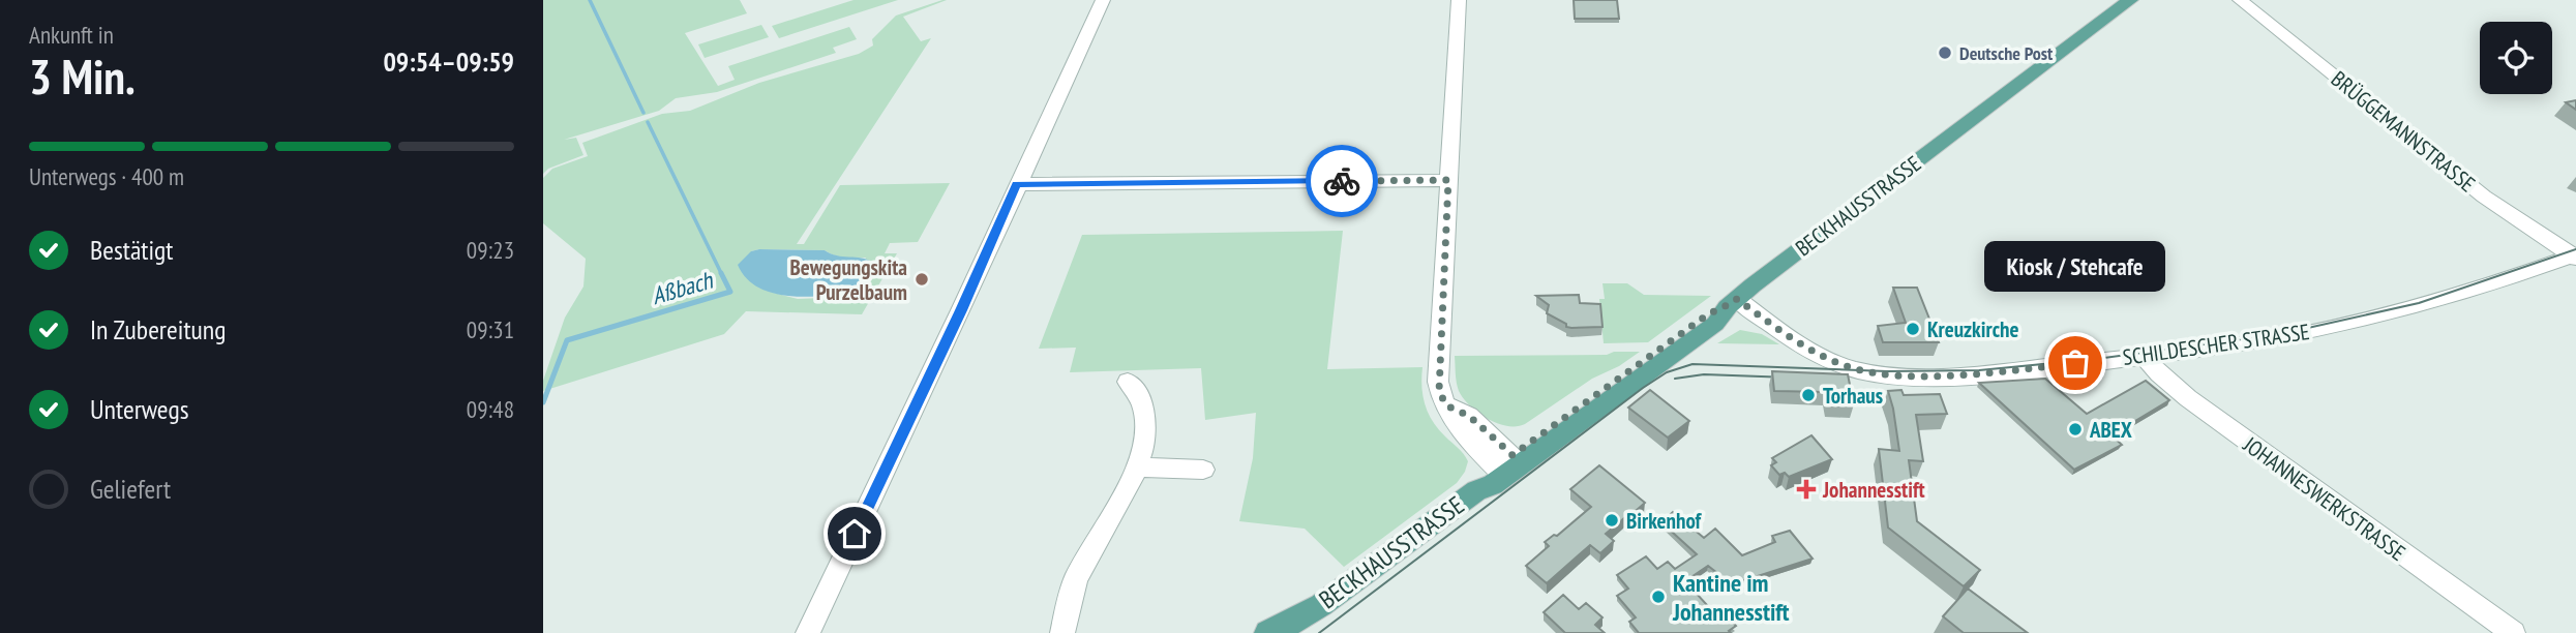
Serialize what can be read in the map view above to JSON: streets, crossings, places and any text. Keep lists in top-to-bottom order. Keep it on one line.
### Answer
{"streets":{"main road":["BECKHAUSSTRASSE"],"street":["BRÜGGEMANNSTRASSE","SCHILDESCHER STRASSE","JOHANNESWERKSTRASSE"]},"crossings":[["BRÜGGEMANNSTRASSE","SCHILDESCHER STRASSE"],["BECKHAUSSTRASSE","SCHILDESCHER STRASSE"],["SCHILDESCHER STRASSE","JOHANNESWERKSTRASSE"]],"water":["Aßbach"],"places":{"other":["Deutsche Post","Bewegungskita Purzelbaum","Kreuzkirche","Kiosk / Stehcafe","Torhaus","ABEX","Birkenhof","Kantine im Johannesstift"],"health":["Johannesstift"]},"page":{"heading":["3 Min.","Ankunft in","09:54–09:59"],"bar":"Unterwegs · 400 m","list":[["Bestätigt","09:23"],["In Zubereitung","09:31"],["Unterwegs","09:48"],"Geliefert"],"bubble":"Kiosk / Stehcafe"}}
